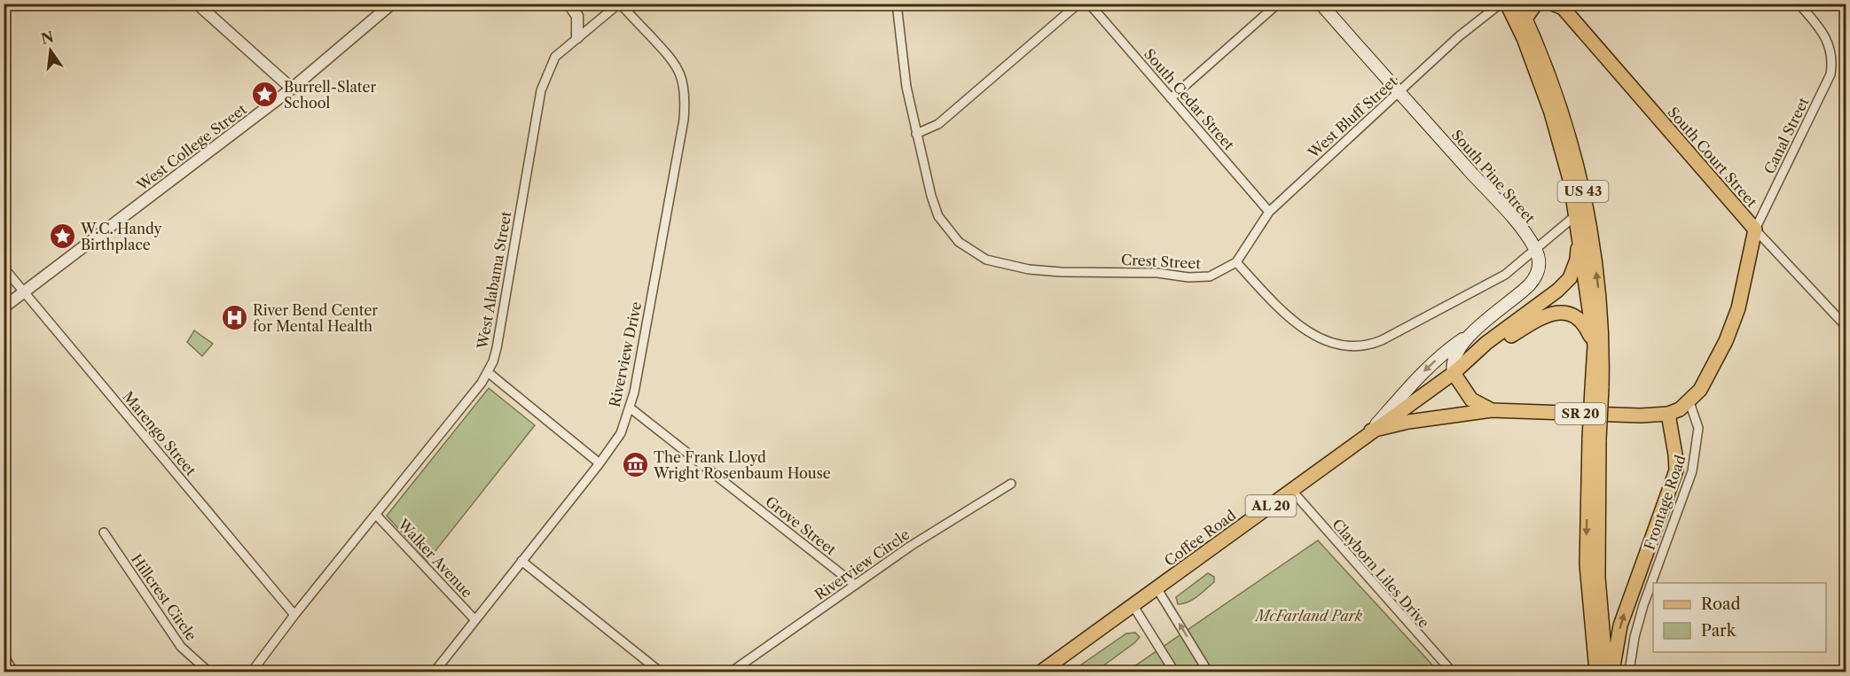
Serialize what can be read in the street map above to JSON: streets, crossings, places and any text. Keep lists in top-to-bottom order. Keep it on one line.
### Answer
{"streets":{"main road":["South Court Street","South Pine Street","US 43","SR 20","AL 20","Coffee Road"],"street":["South Cedar Street","West Bluff Street","Canal Street","West College Street","Crest Street","West Alabama Street","Riverview Drive","Marengo Street","Frontage Road","Grove Street","Walker Avenue","Riverview Circle","Clayborn Liles Drive","Hillcrest Circle"]},"crossings":[["South Cedar Street","West Bluff Street"],["West Bluff Street","South Pine Street"],["West Bluff Street","Crest Street"],["Canal Street","South Court Street"],["West College Street","Marengo Street"],["West Alabama Street","Riverview Drive"],["West Alabama Street","Marengo Street"],["West Alabama Street","Walker Avenue"],["Riverview Drive","Grove Street"],["Riverview Drive","Walker Avenue"],["SR 20","Coffee Road"],["Grove Street","Riverview Circle"],["Coffee Road","Clayborn Liles Drive"]],"parks":["McFarland Park"],"places":{"place":["Burrell-Slater School","W.C. Handy Birthplace"],"hospital":["River Bend Center for Mental Health"],"museum":["The Frank Lloyd Wright Rosenbaum House"]},"legend":["Road","Park"],"north":"top"}
